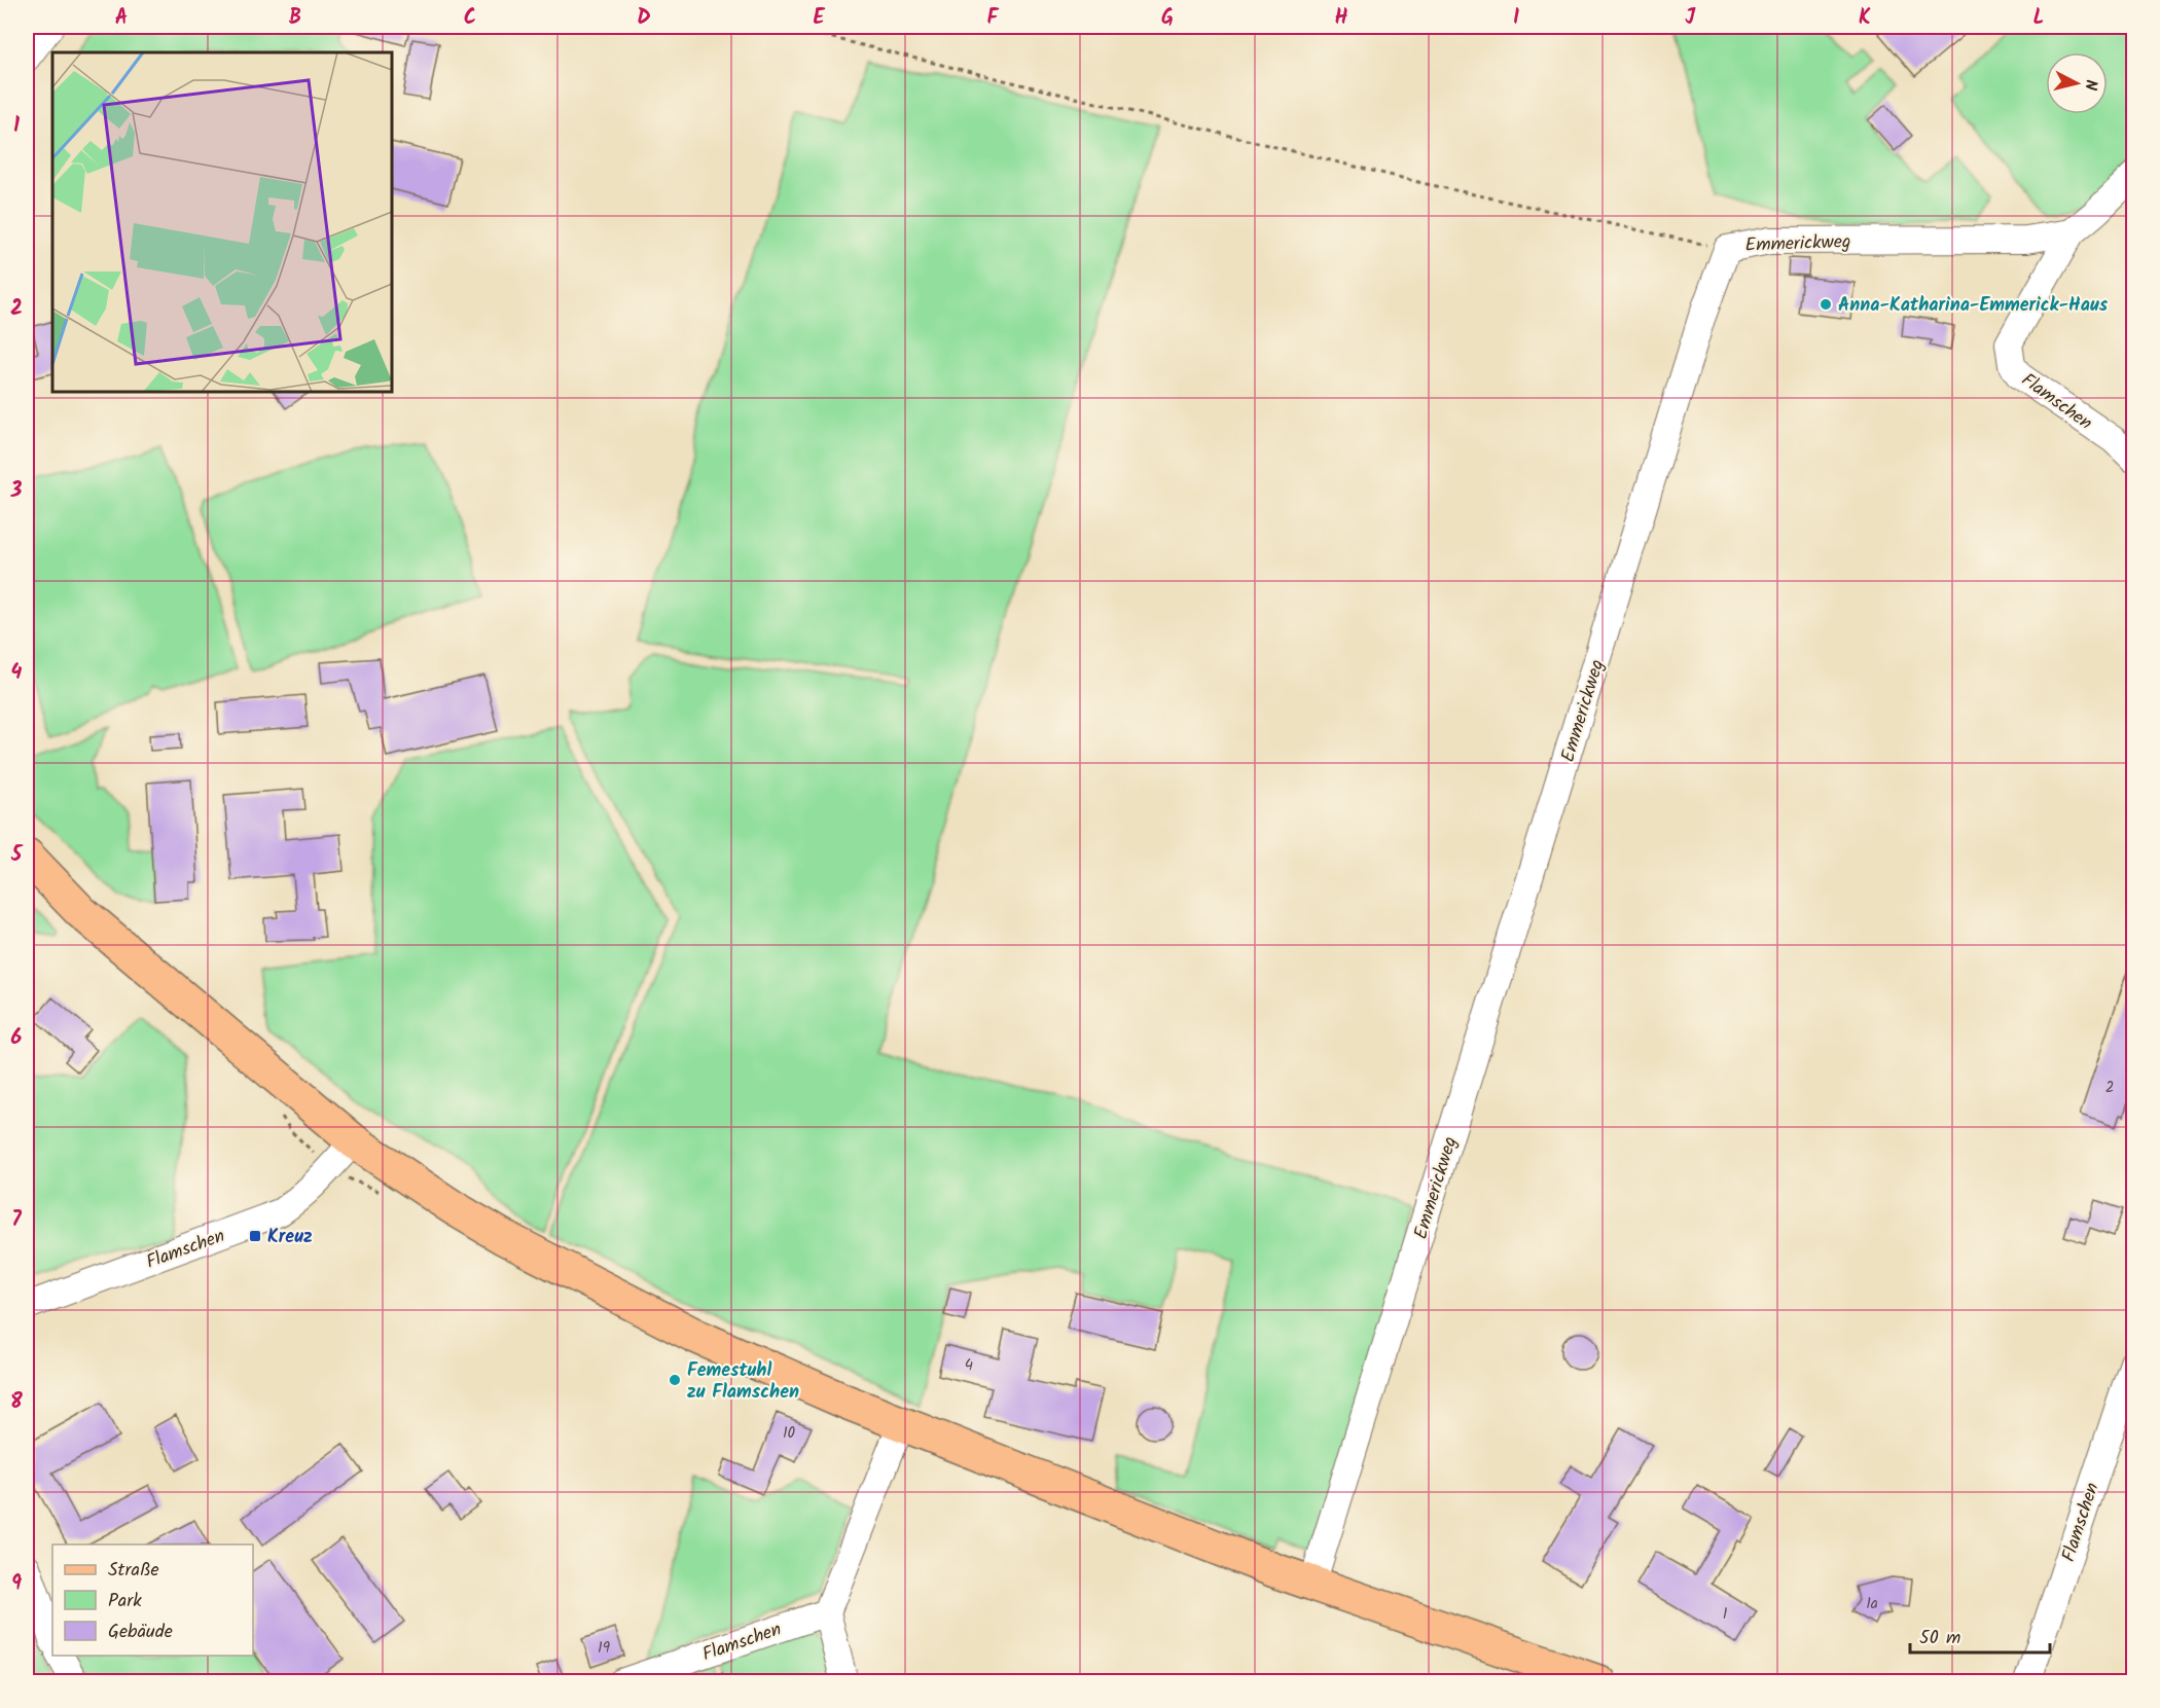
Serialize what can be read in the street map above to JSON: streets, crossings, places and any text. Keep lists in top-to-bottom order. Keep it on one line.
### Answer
{"streets":{"street":["Emmerickweg","Flamschen"]},"crossings":[["Emmerickweg","Flamschen"]],"places":{"other":["Anna-Katharina-Emmerick-Haus","Femestuhl zu Flamschen"],"transit":["Kreuz"]},"house_numbers":["2","4","10","1a","1","19"],"legend":["Straße","Park","Gebäude"],"scale_bar":"50 m","north":"right","grid":{"columns":["A","B","C","D","E","F","G","H","I","J","K","L"],"rows":["1","2","3","4","5","6","7","8","9"]}}
